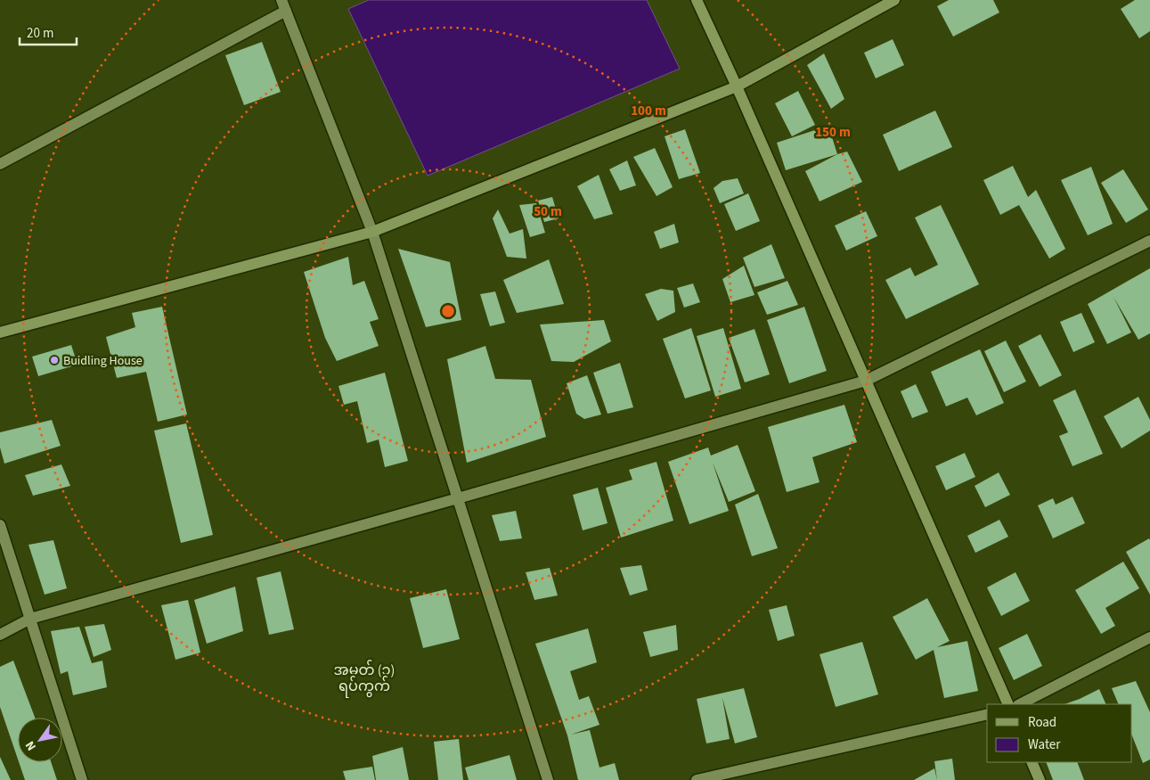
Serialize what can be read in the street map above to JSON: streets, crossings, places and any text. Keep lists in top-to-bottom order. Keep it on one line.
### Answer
{"districts":["အမှတ် (၁) ရပ်ကွက်"],"places":["Buidling House"],"legend":["Road","Water"],"scale_bar":"20 m","north":"bottom left","rings":["100 m","150 m","50 m"]}
